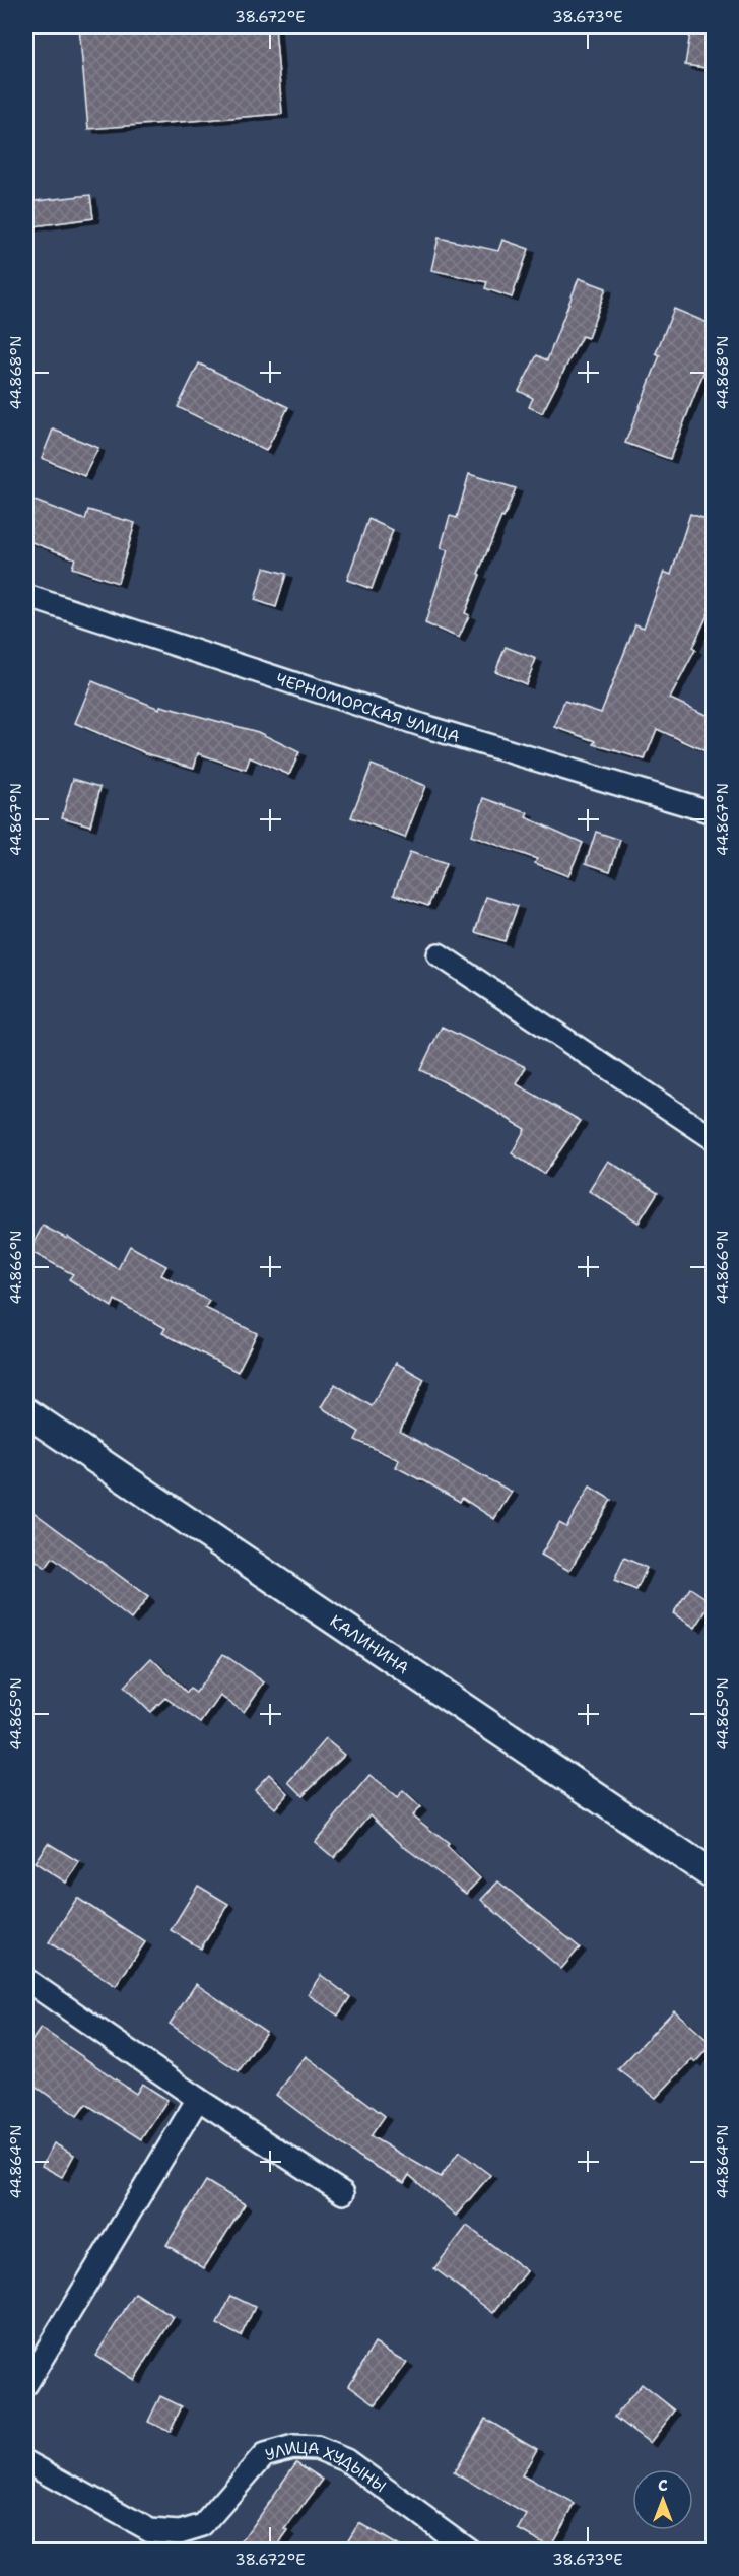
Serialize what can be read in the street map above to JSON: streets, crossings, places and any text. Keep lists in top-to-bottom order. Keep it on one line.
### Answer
{"streets":{"street":["ЧЕРНОМОРСКАЯ УЛИЦА","КАЛИНИНА","УЛИЦА ХУДЫНЫ"]},"north":"top","coordinates":["38.672°E","38.673°E","44.868°N","44.867°N","44.866°N","44.865°N","44.864°N"]}
